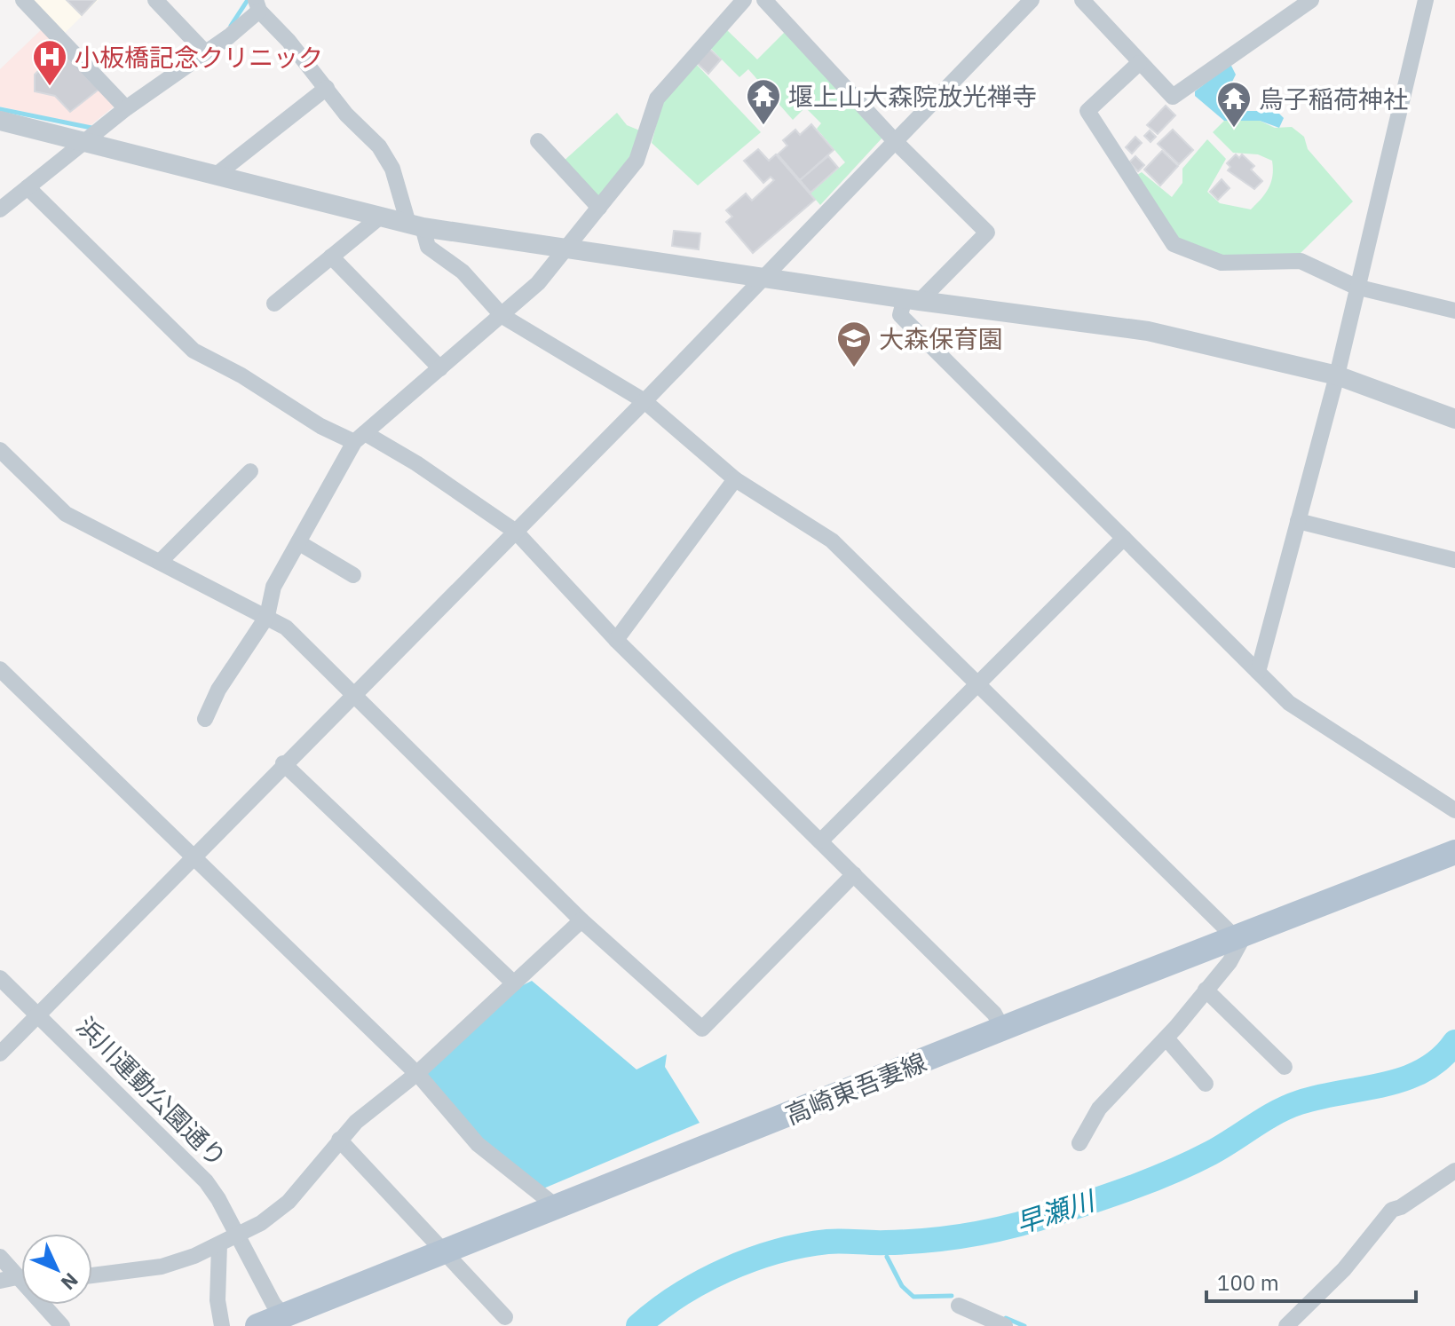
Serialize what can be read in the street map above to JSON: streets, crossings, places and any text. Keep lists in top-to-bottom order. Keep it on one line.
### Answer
{"streets":{"main road":["高崎東吾妻線"],"street":["浜川運動公園通り"]},"crossings":[["高崎東吾妻線","浜川運動公園通り"]],"water":["早瀬川"],"places":{"hospital":["小板橋記念クリニック"],"temple":["堰上山大森院放光禅寺","烏子稲荷神社"],"school or university":["大森保育園"]},"scale_bar":"100 m","north":"bottom right"}
